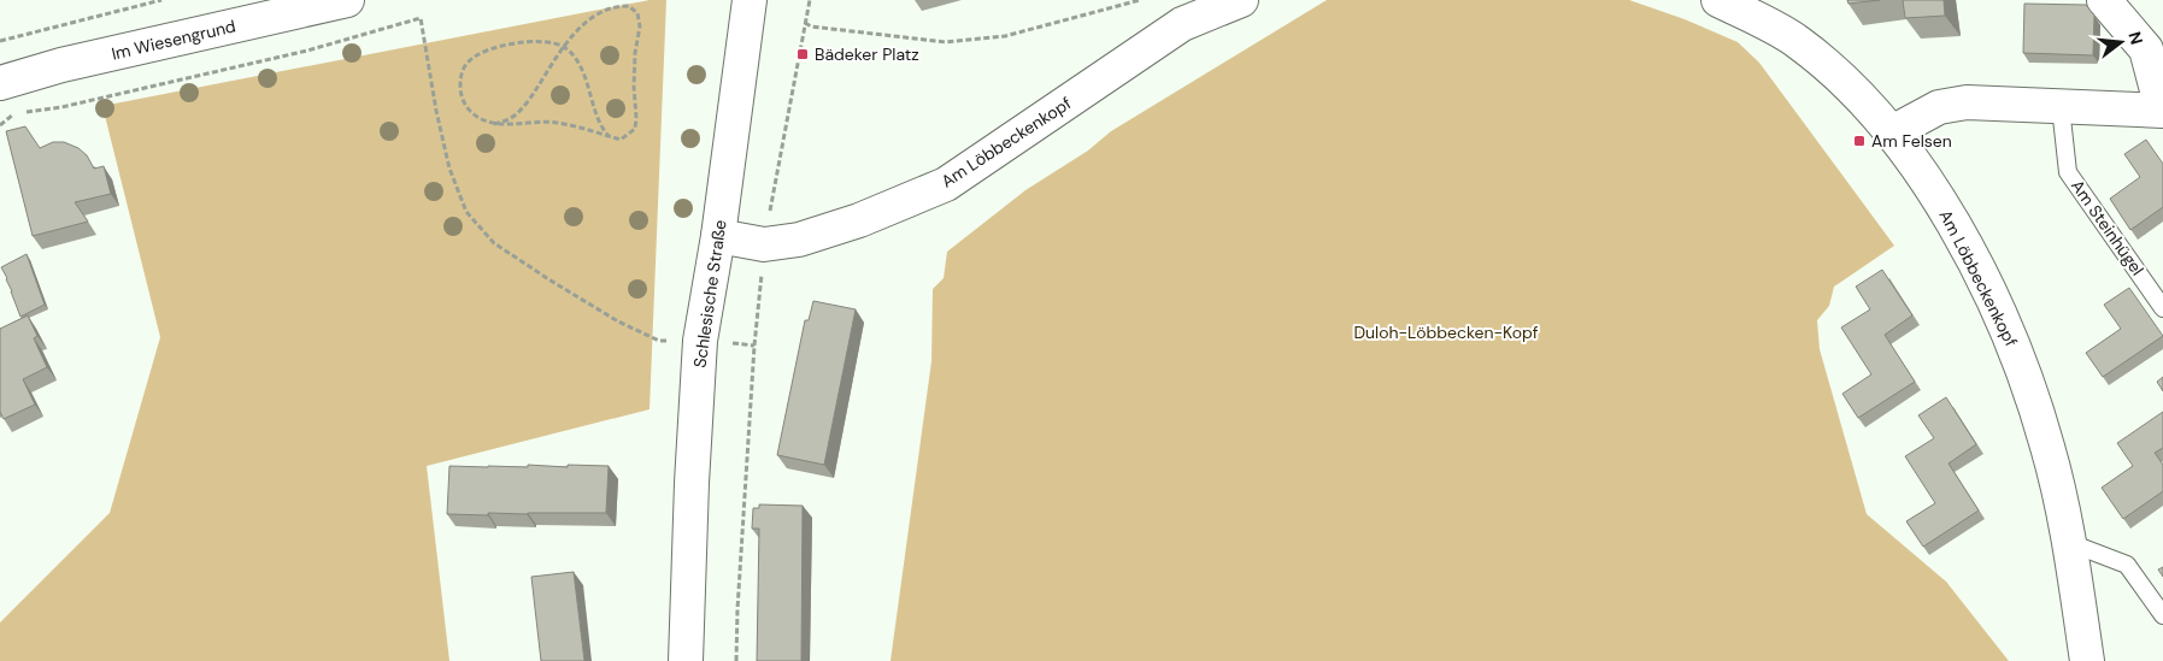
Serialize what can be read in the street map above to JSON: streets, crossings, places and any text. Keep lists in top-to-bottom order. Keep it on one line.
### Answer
{"streets":{"street":["Im Wiesengrund","Am Löbbeckenkopf","Schlesische Straße"],"lane":["Am Steinhügel"]},"crossings":[["Am Löbbeckenkopf","Schlesische Straße"]],"parks":["Duloh-Löbbecken-Kopf"],"places":{"transit":["Bädeker Platz","Am Felsen"]},"north":"right"}
